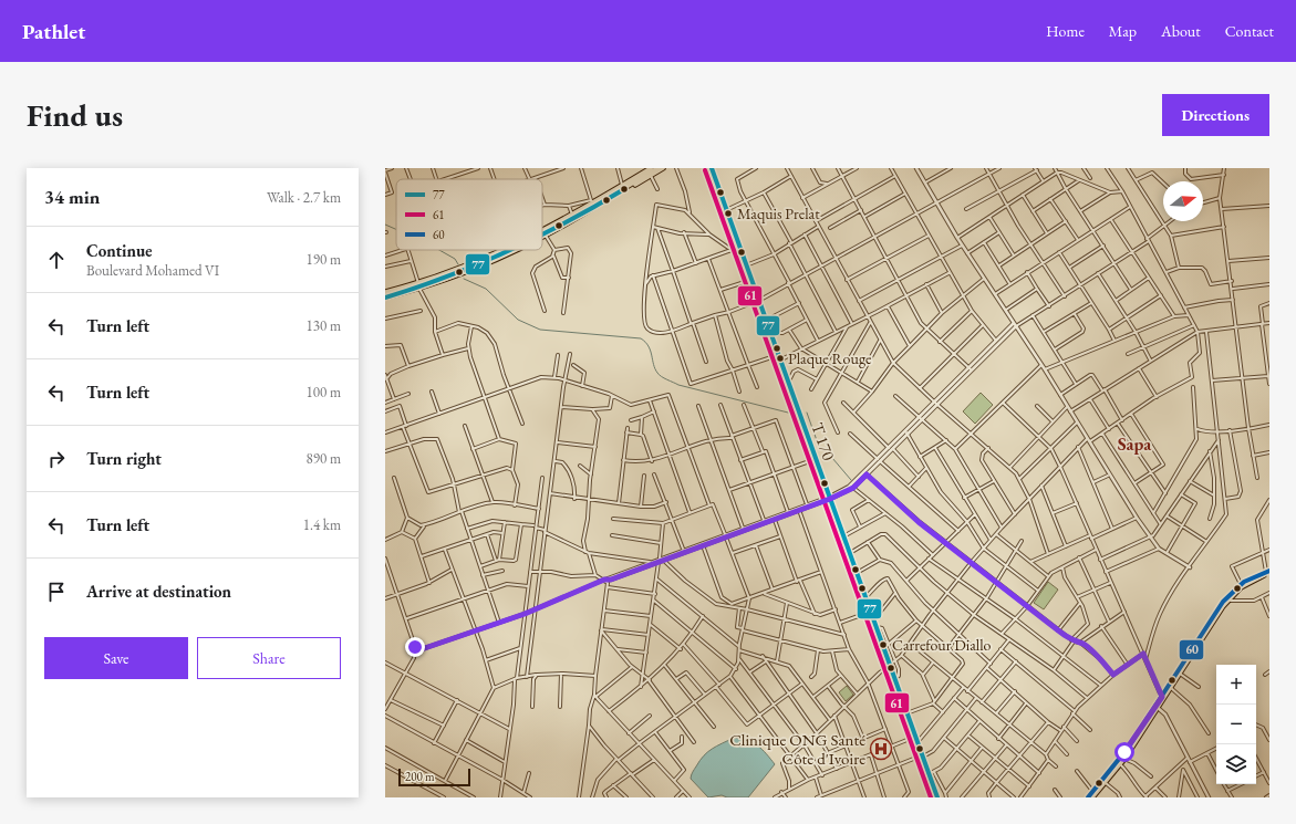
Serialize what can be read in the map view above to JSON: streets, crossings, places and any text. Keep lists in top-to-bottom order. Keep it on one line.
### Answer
{"streets":{"main road":["T 170"]},"districts":["Sapa"],"places":{"other":["Maquis Prelat","Plaque Rouge","Carrefour Diallo"],"hospital":["Clinique ONG Santé Côte d'Ivoire"]},"lines":["transit line 77","transit line 61","transit line 60"],"legend":["77","61","60"],"scale_bar":"200 m","north":"right","page":{"header":"Pathlet","nav":["Home","Map","About","Contact"],"buttons":["Directions",["Save","Share"]],"title":"Find us","heading":["34 min","Walk · 2.7 km"],"list":[["Continue","Boulevard Mohamed VI","190 m"],["Turn left","130 m"],["Turn left","100 m"],["Turn right","890 m"],["Turn left","1.4 km"],"Arrive at destination"],"map_buttons":["+","−"],"scale":"200 m"}}
